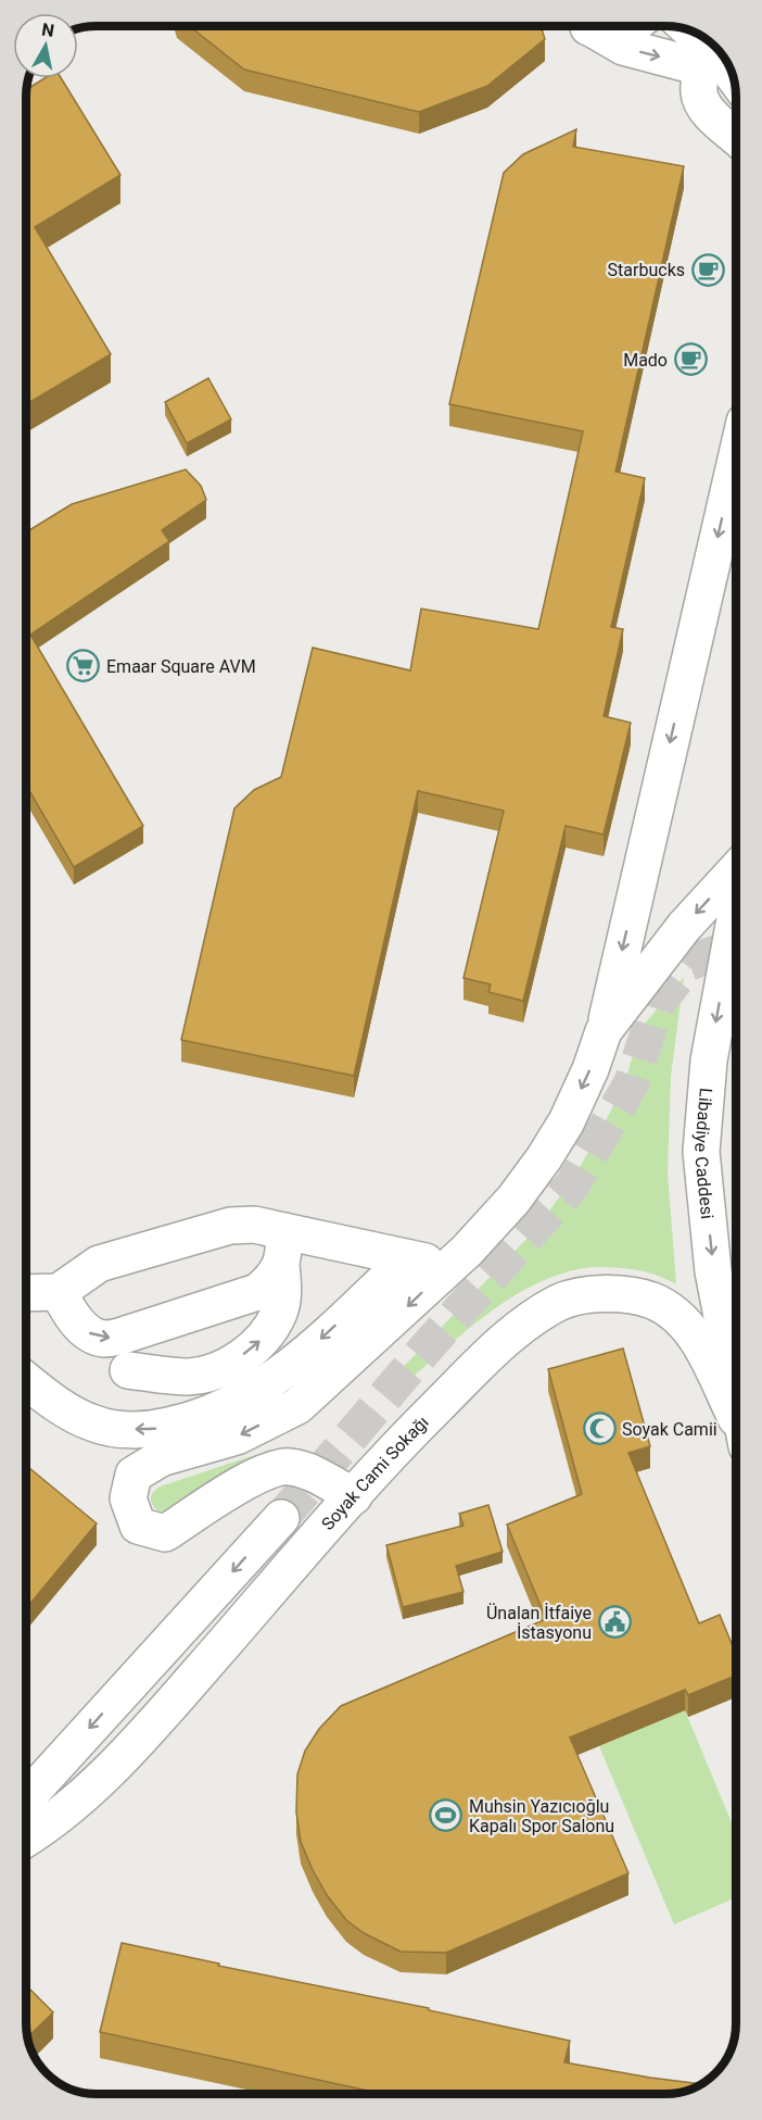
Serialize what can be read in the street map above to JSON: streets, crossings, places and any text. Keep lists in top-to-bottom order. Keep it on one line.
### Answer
{"streets":{"street":["Libadiye Caddesi","Soyak Cami Sokağı"]},"one_way":["Libadiye Caddesi"],"places":{"cafe":["Starbucks","Mado"],"supermarket":["Emaar Square AVM"],"mosque":["Soyak Camii"],"public building":["Ünalan İtfaiye İstasyonu"],"sports":["Muhsin Yazıcıoğlu Kapalı Spor Salonu"]},"north":"top"}
